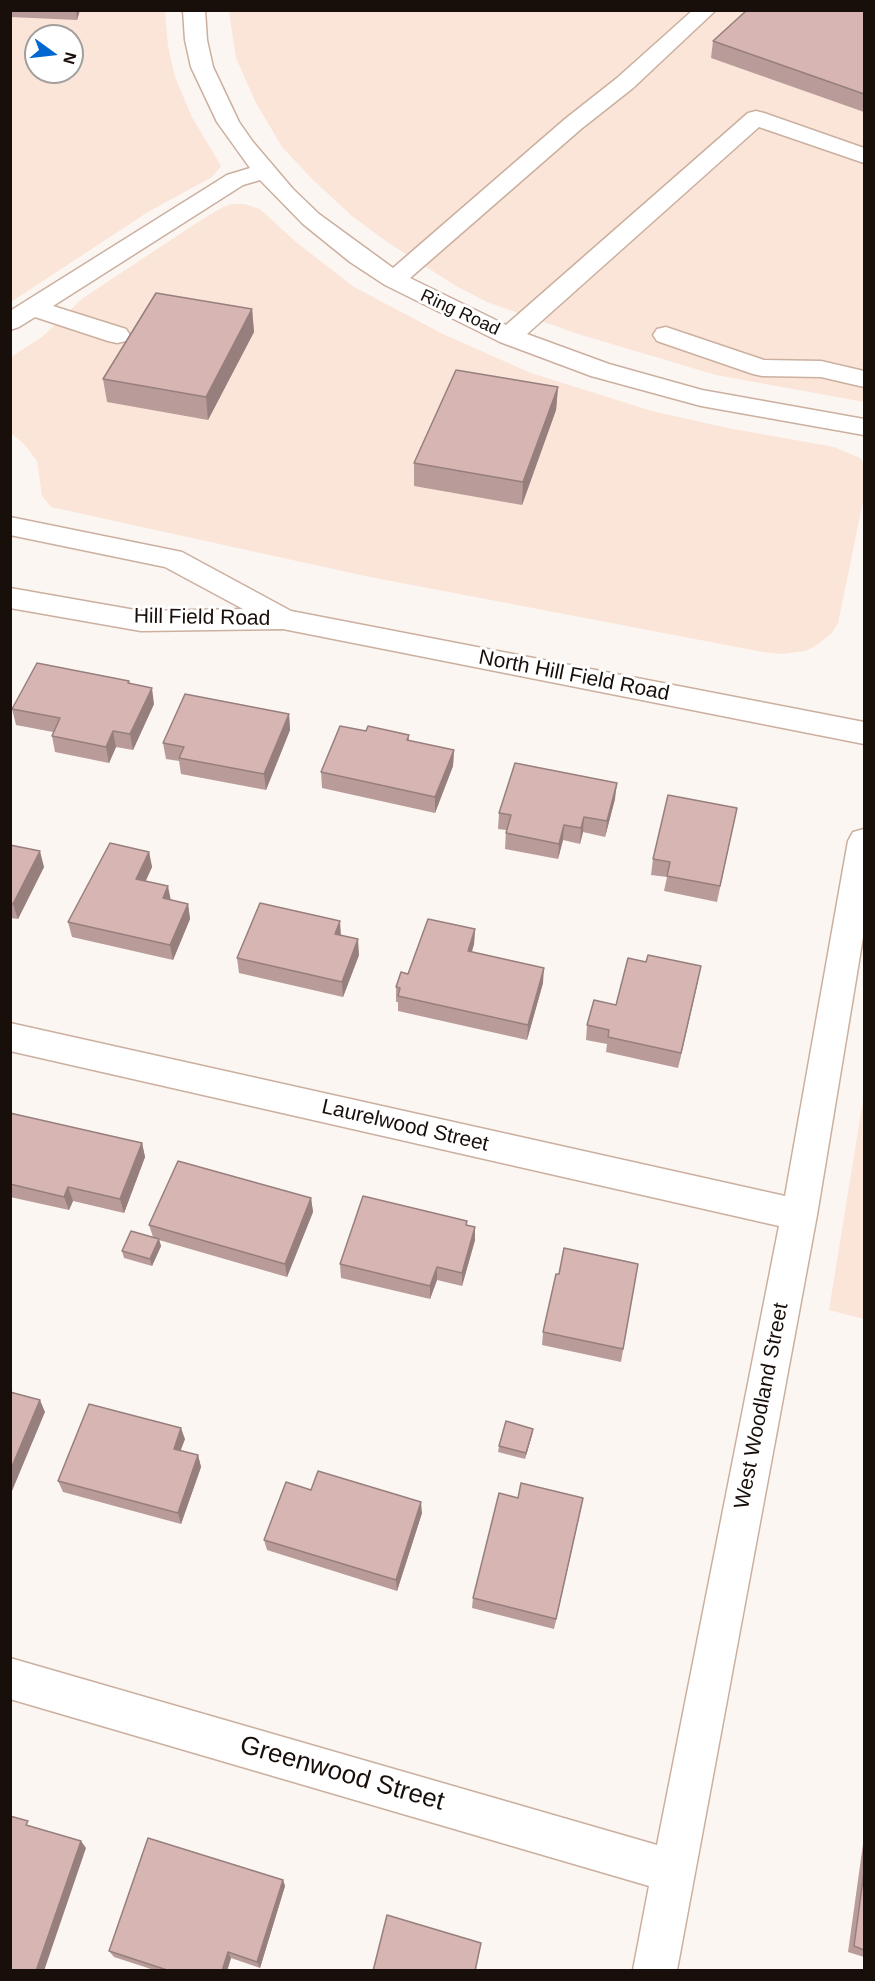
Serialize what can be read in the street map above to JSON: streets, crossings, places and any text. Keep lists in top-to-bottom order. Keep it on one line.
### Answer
{"streets":{"street":["Ring Road","Hill Field Road","North Hill Field Road","Laurelwood Street","West Woodland Street","Greenwood Street"]},"crossings":[["Hill Field Road","North Hill Field Road"],["Laurelwood Street","West Woodland Street"],["West Woodland Street","Greenwood Street"]],"north":"right"}
